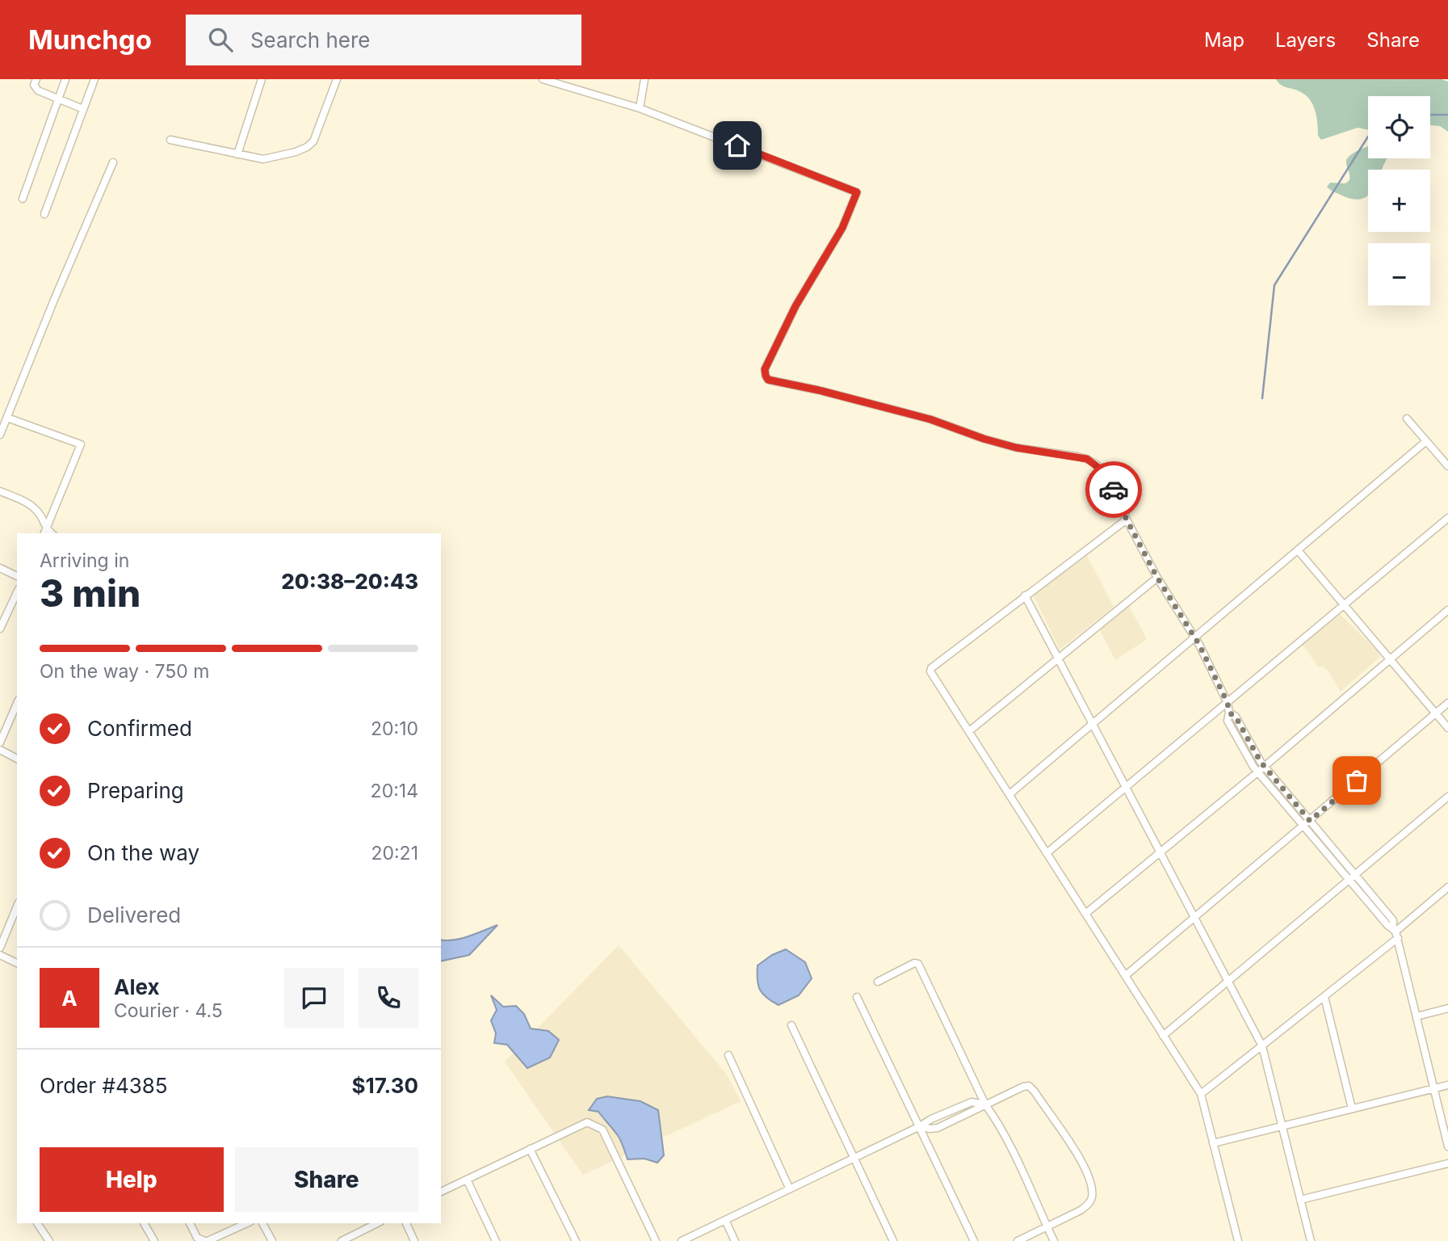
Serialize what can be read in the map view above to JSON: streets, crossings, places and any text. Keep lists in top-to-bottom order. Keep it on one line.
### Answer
{"page":{"header":"Munchgo","search":"Search here","nav":["Map","Layers","Share"],"map_buttons":["+","−"],"heading":["3 min","Arriving in","20:38–20:43"],"panel":["Alex","Courier · 4.5","Order #4385","$17.30"],"bar":"On the way · 750 m","list":[["Confirmed","20:10"],["Preparing","20:14"],["On the way","20:21"],"Delivered"],"round":"A","buttons":["Help","Share"]}}
